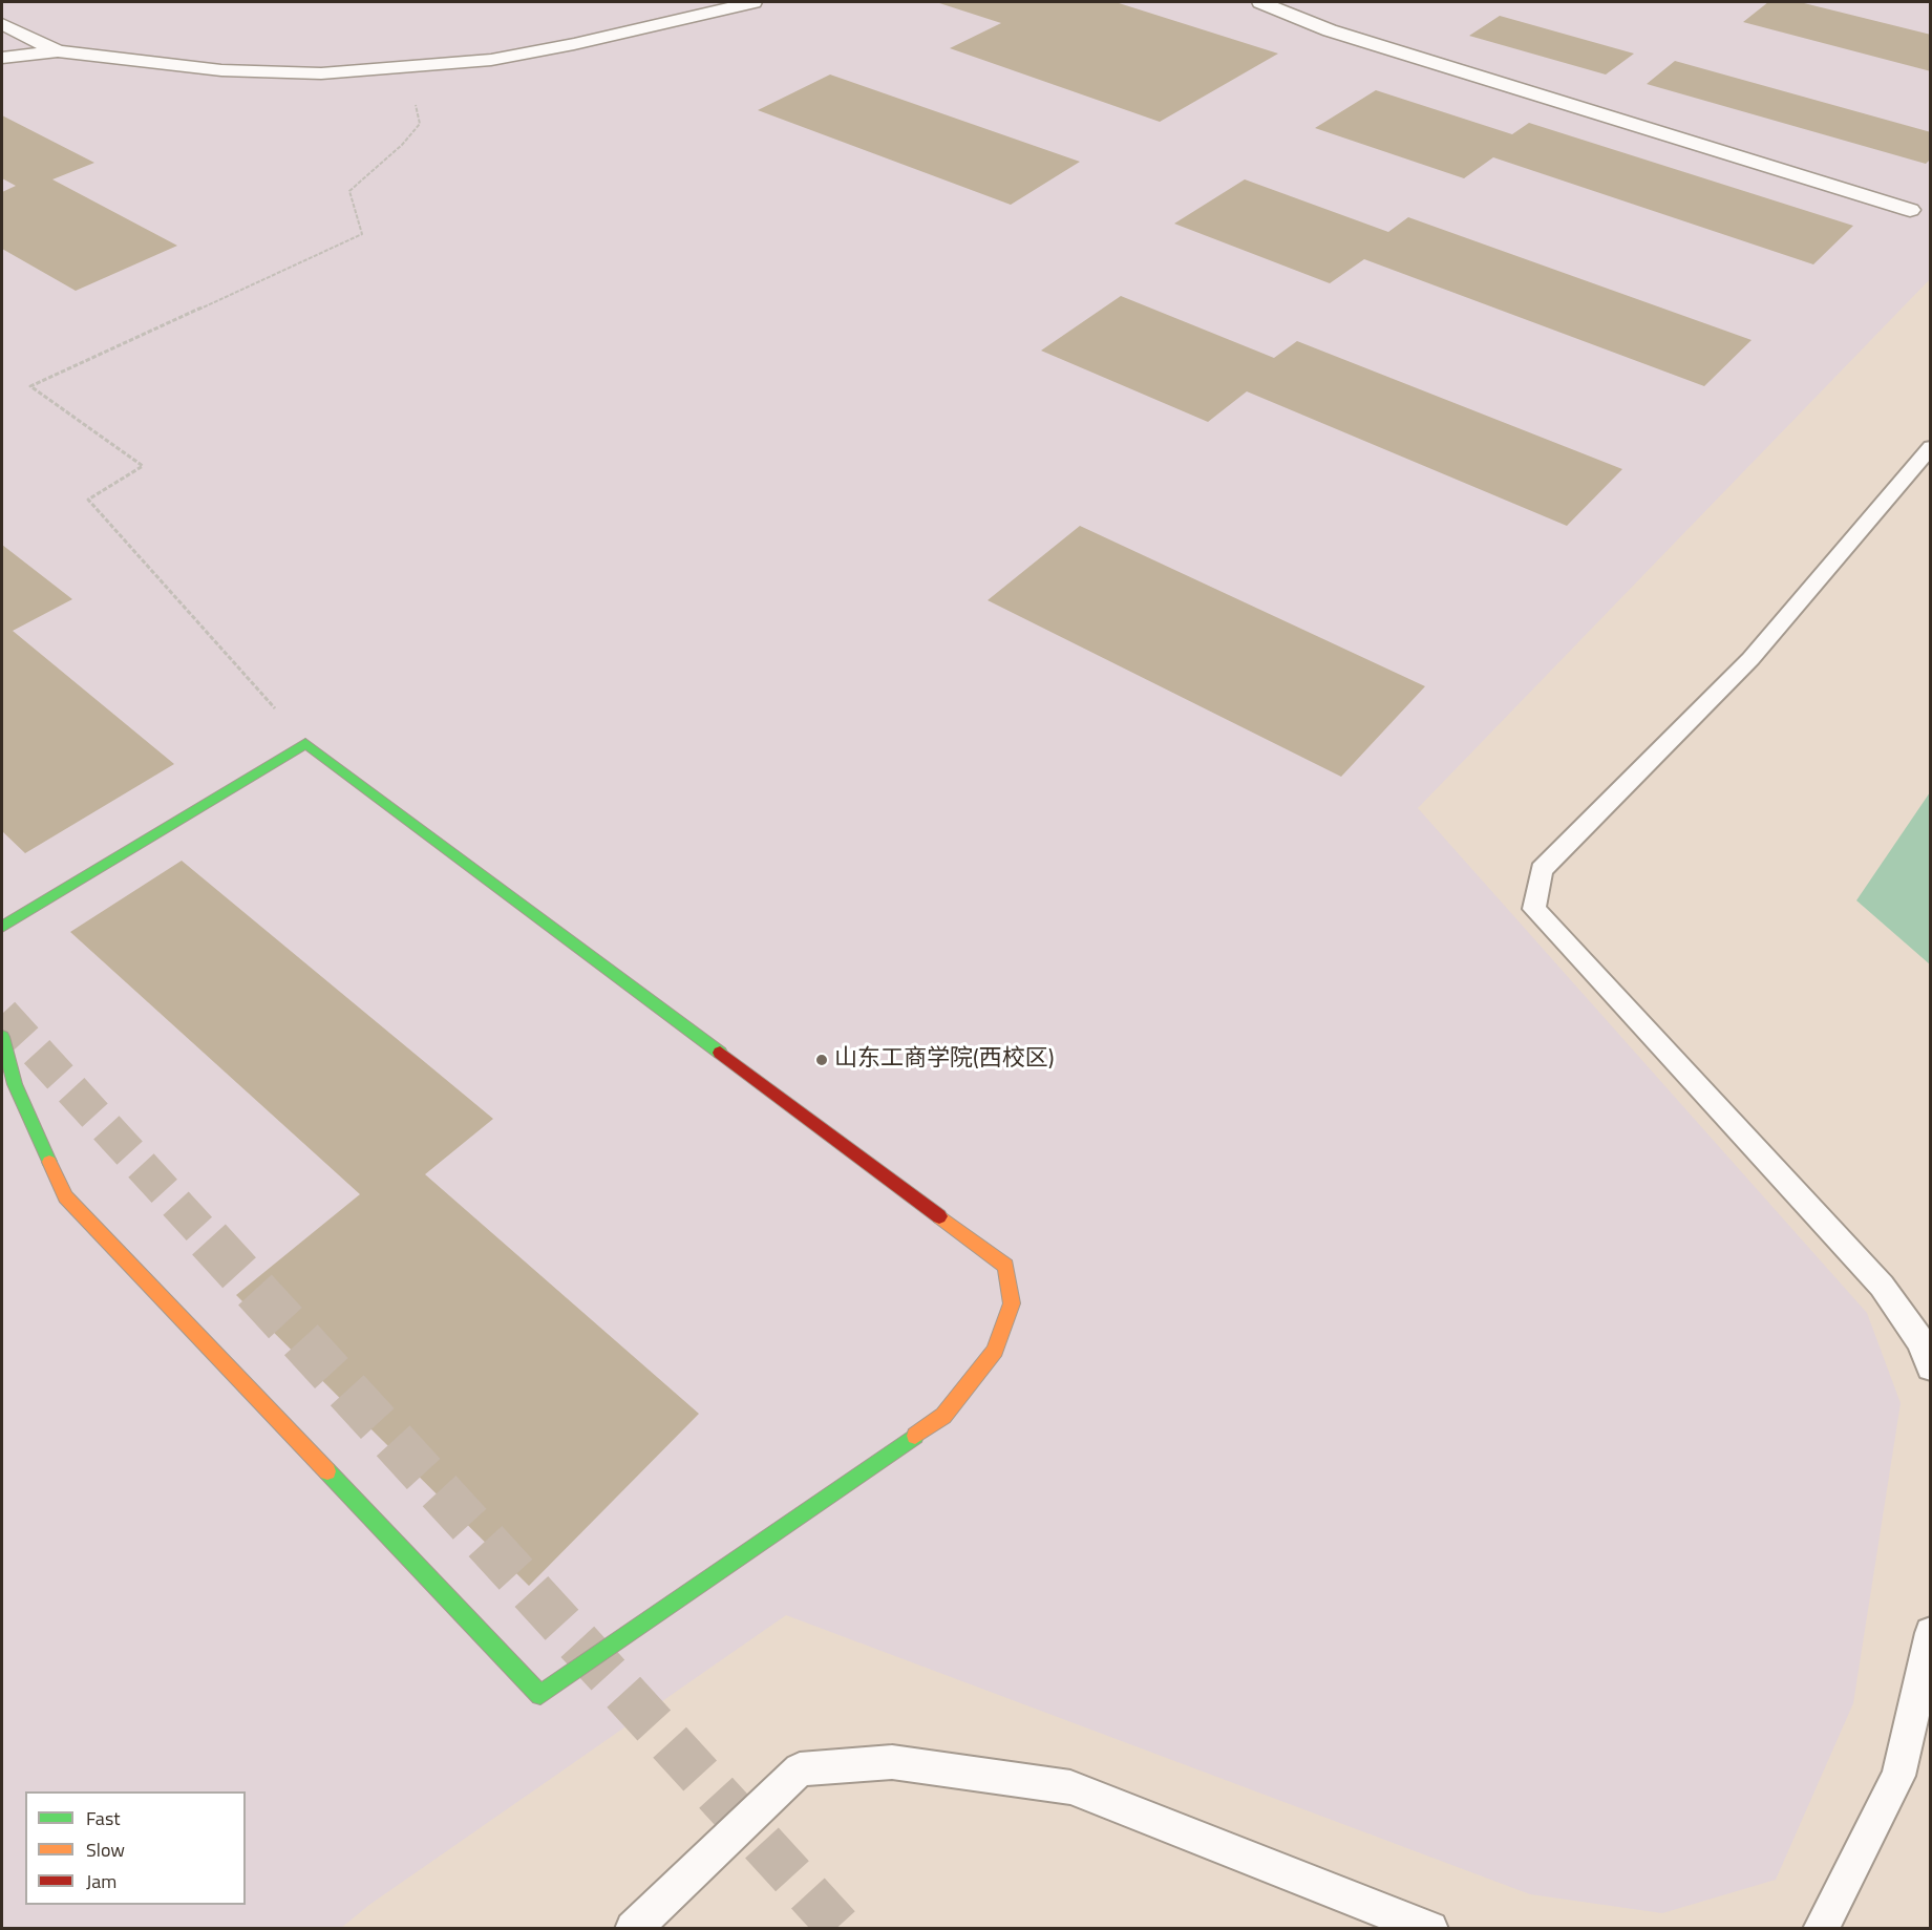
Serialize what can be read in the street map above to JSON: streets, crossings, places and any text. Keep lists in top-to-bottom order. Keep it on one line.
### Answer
{"places":["山东工商学院(西校区)"],"legend":["Fast","Slow","Jam"]}
